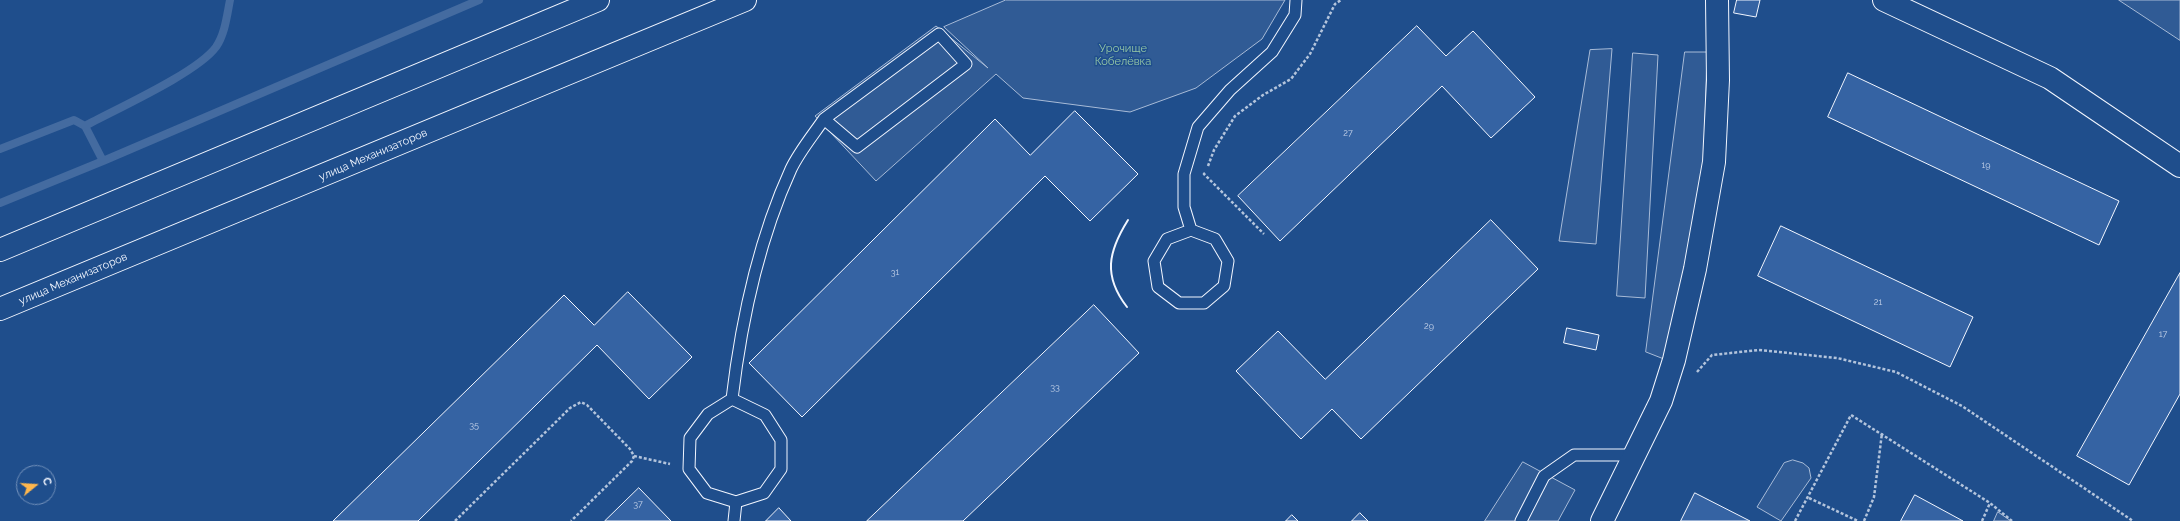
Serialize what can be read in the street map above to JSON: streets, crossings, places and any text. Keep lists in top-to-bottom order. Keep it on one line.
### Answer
{"streets":{"main road":["улица Механизаторов"]},"parks":["Урочище Кобелёвка"],"house_numbers":["27","19","31","21","29","17","33","35","37"],"north":"right"}
